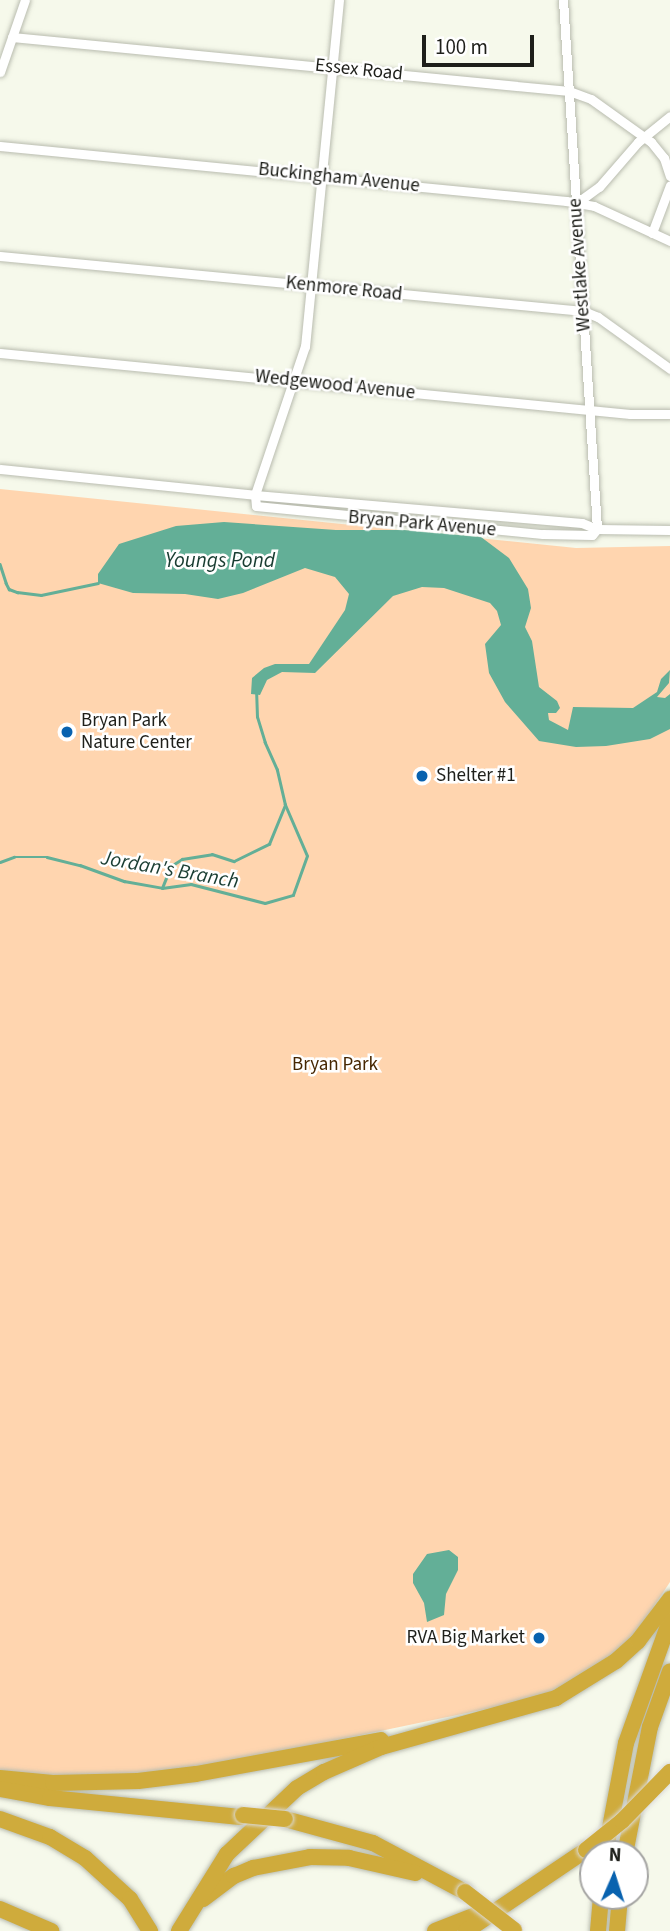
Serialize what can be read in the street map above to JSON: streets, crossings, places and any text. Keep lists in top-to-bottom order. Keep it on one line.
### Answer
{"streets":{"street":["Essex Road","Buckingham Avenue","Westlake Avenue","Kenmore Road","Wedgewood Avenue","Bryan Park Avenue"]},"crossings":[["Essex Road","Westlake Avenue"],["Buckingham Avenue","Westlake Avenue"],["Westlake Avenue","Kenmore Road"],["Westlake Avenue","Wedgewood Avenue"],["Westlake Avenue","Bryan Park Avenue"]],"water":["Youngs Pond","Jordan's Branch"],"parks":["Bryan Park"],"places":["Bryan Park Nature Center","Shelter #1","RVA Big Market"],"scale_bar":"100 m","north":"top"}
